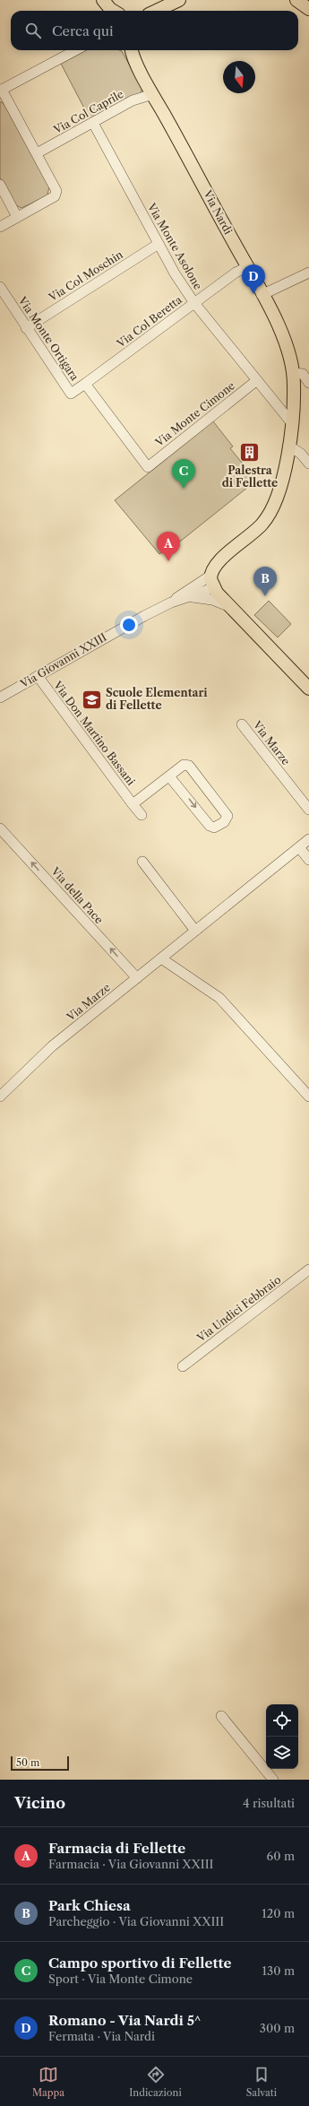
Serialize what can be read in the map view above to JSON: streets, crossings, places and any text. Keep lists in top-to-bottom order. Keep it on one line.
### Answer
{"streets":{"main road":["Via Nardi","Via Giovanni XXIII"],"street":["Via Col Caprile","Via Monte Asolone","Via Col Moschin","Via Col Beretta","Via Monte Ortigara","Via Monte Cimone","Via Don Martino Bassani","Via Marze","Via della Pace","Via Undici Febbraio"]},"crossings":[["Via Col Caprile","Via Nardi"],["Via Col Caprile","Via Monte Asolone"],["Via Nardi","Via Col Beretta"],["Via Monte Asolone","Via Col Moschin"],["Via Monte Asolone","Via Col Beretta"],["Via Monte Asolone","Via Monte Cimone"],["Via Col Moschin","Via Monte Ortigara"],["Via Col Beretta","Via Monte Ortigara"],["Via Monte Ortigara","Via Monte Cimone"],["Via Giovanni XXIII","Via Don Martino Bassani"],["Via Marze","Via della Pace"]],"places":{"building":["Palestra di Fellette"],"school or university":["Scuole Elementari di Fellette"]},"scale_bar":"50 m","north":"bottom","page":{"search":"Cerca qui","pins":["D","C","A","B"],"scale":"50 m","heading":["Vicino","4 risultati"],"list":[{"mark":"A","name":"Farmacia di Fellette","note":"Farmacia · Via Giovanni XXIII","value":"60 m"},{"mark":"B","name":"Park Chiesa","note":"Parcheggio · Via Giovanni XXIII","value":"120 m"},{"mark":"C","name":"Campo sportivo di Fellette","note":"Sport · Via Monte Cimone","value":"130 m"},{"mark":"D","name":"Romano - Via Nardi 5^","note":"Fermata · Via Nardi","value":"300 m"}],"nav":["Mappa","Indicazioni","Salvati"]}}
